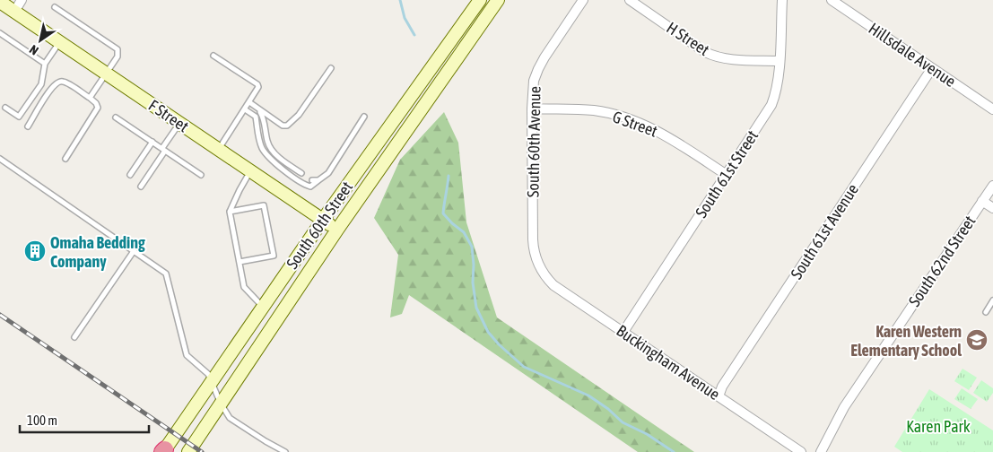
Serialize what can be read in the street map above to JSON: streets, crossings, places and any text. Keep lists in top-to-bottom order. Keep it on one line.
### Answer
{"streets":{"main road":["F Street","South 60th Street"],"street":["H Street","Hillsdale Avenue","G Street","South 60th Avenue","South 61st Street","South 61st Avenue","South 62nd Street","Buckingham Avenue"]},"crossings":[["H Street","South 61st Street"],["Hillsdale Avenue","South 61st Avenue"],["F Street","South 60th Street"],["G Street","South 60th Avenue"],["G Street","South 61st Street"],["South 60th Avenue","Buckingham Avenue"],["South 61st Street","Buckingham Avenue"],["South 61st Avenue","Buckingham Avenue"]],"parks":["Karen Park"],"places":{"building":["Omaha Bedding Company"],"school or university":["Karen Western Elementary School"]},"scale_bar":"100 m","north":"bottom left"}
